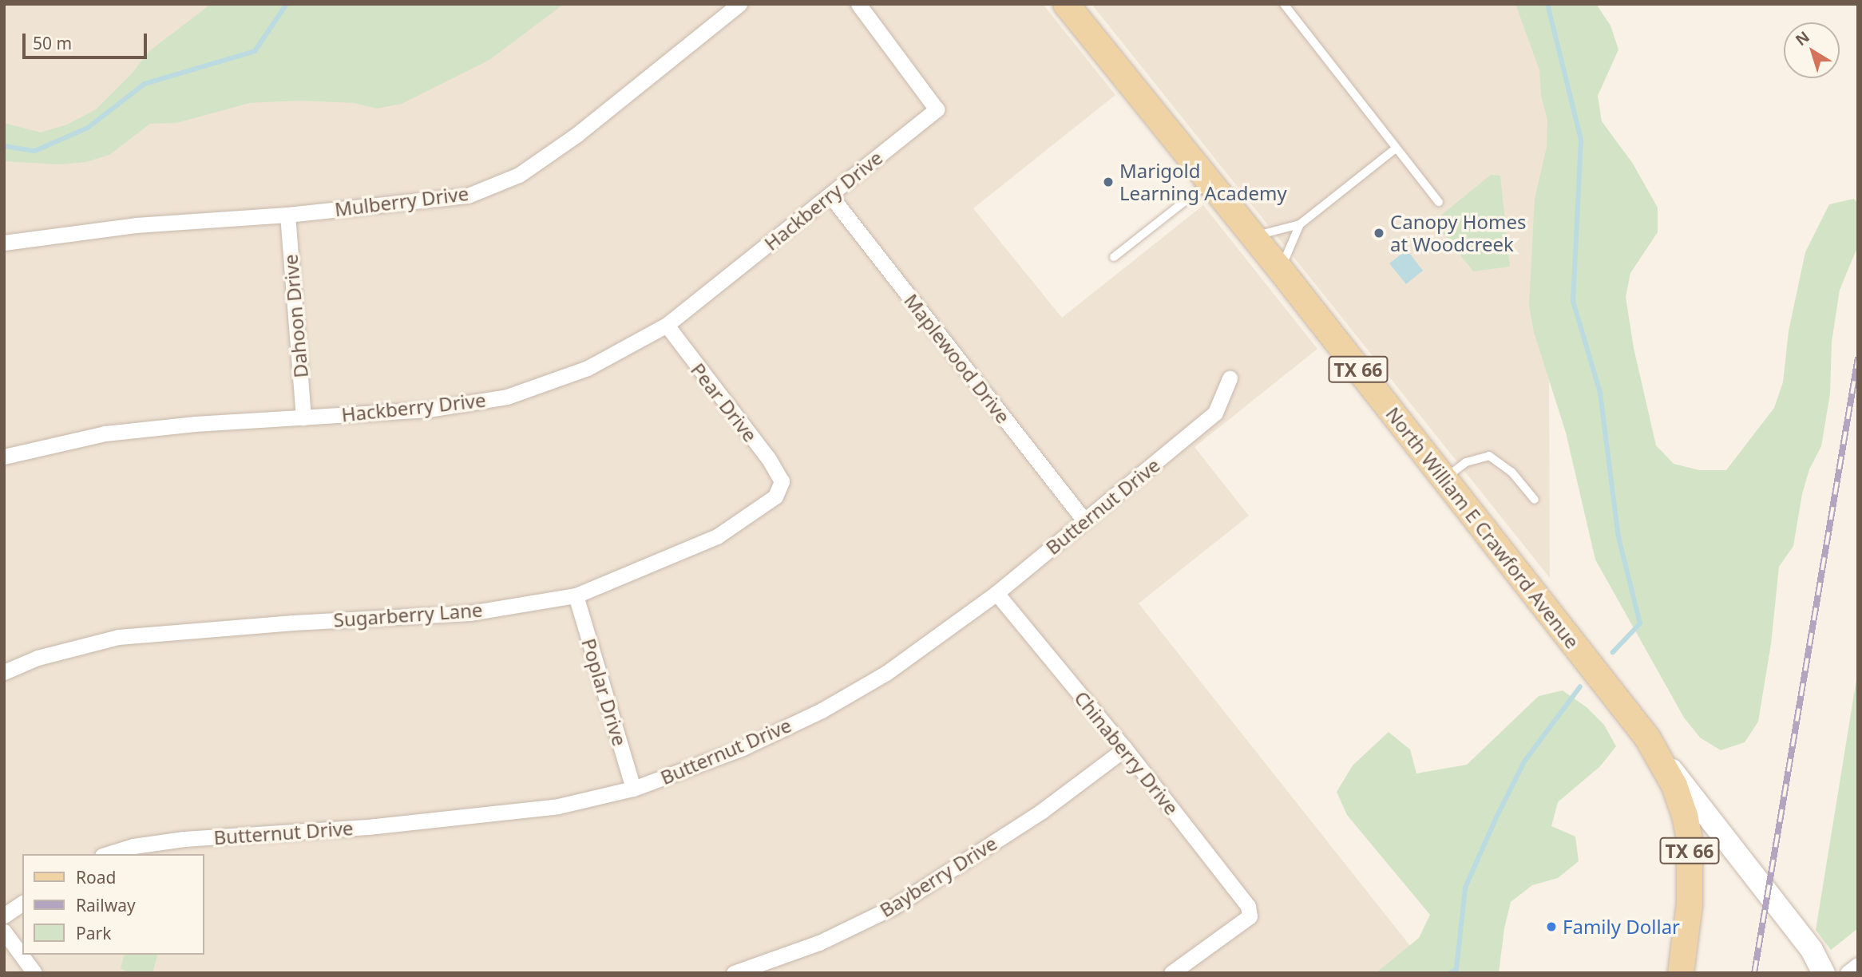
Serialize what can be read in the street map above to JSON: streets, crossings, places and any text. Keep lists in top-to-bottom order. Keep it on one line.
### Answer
{"streets":{"main road":["TX 66","North William E Crawford Avenue"],"street":["Hackberry Drive","Mulberry Drive","Dahoon Drive","Maplewood Drive","Pear Drive","Butternut Drive","Sugarberry Lane","Poplar Drive","Chinaberry Drive","Bayberry Drive"]},"crossings":[["Hackberry Drive","Dahoon Drive"],["Hackberry Drive","Maplewood Drive"],["Hackberry Drive","Pear Drive"],["Mulberry Drive","Dahoon Drive"],["Maplewood Drive","Butternut Drive"],["TX 66","North William E Crawford Avenue"],["Pear Drive","Sugarberry Lane"],["Butternut Drive","Poplar Drive"],["Butternut Drive","Chinaberry Drive"],["Sugarberry Lane","Poplar Drive"],["Chinaberry Drive","Bayberry Drive"]],"places":["Marigold Learning Academy","Canopy Homes at Woodcreek","Family Dollar"],"legend":["Road","Railway","Park"],"scale_bar":"50 m","north":"top left"}
